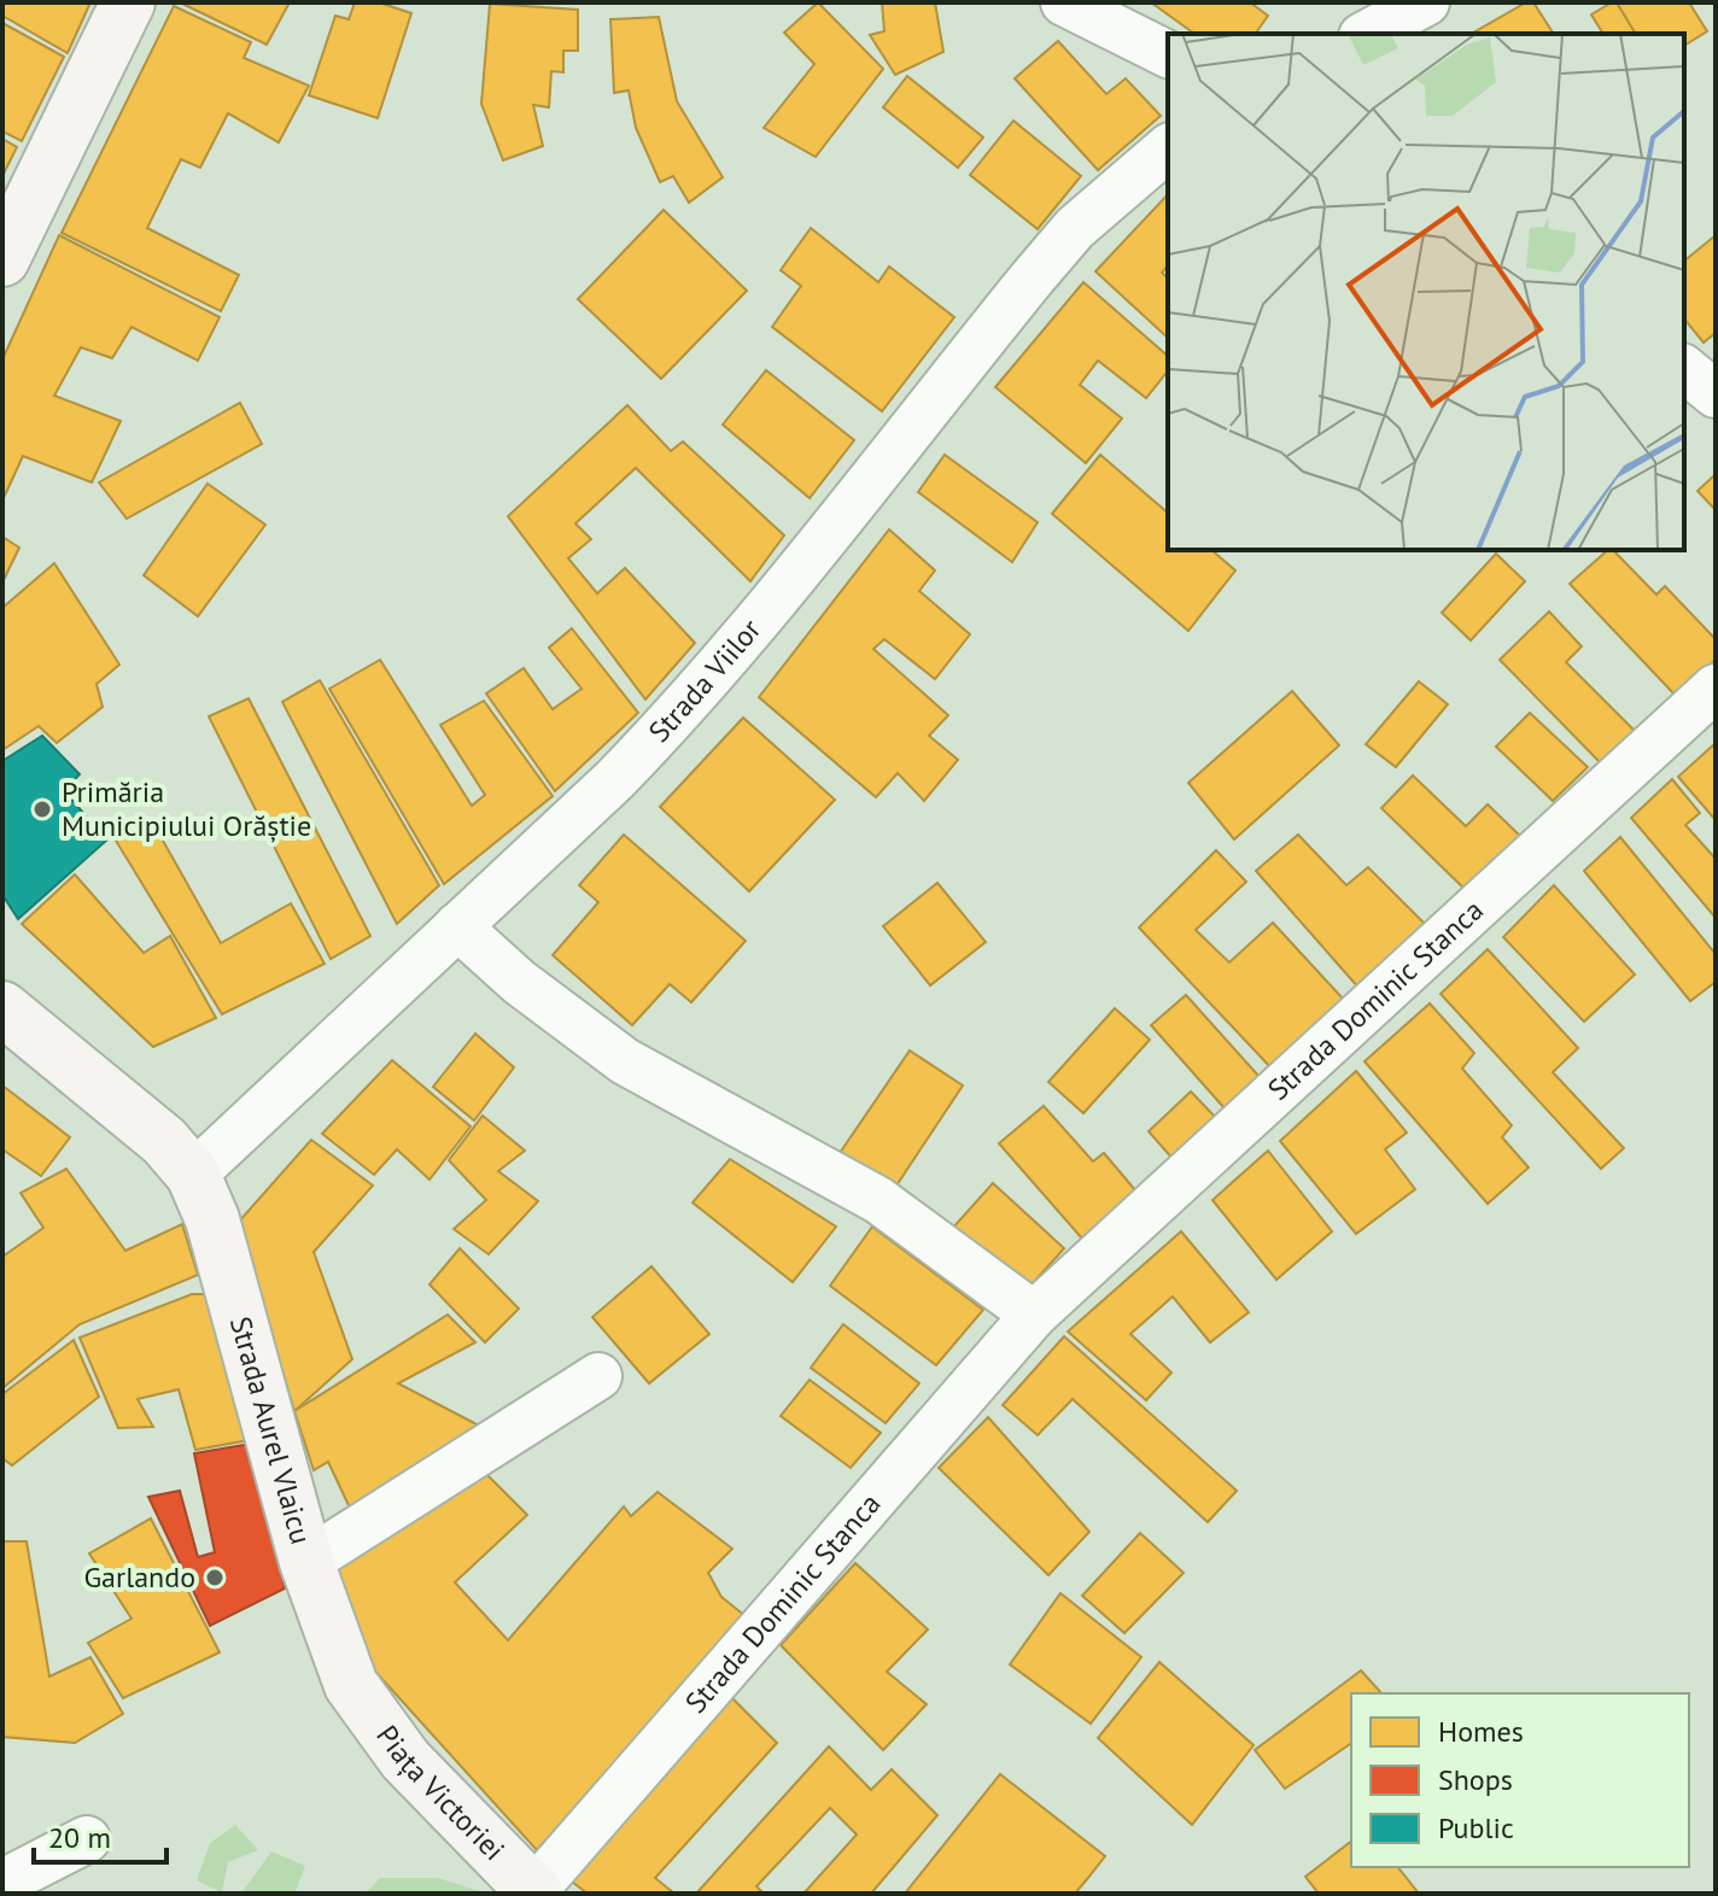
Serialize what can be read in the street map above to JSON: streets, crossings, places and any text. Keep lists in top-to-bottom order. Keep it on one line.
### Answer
{"streets":{"main road":["Strada Aurel Vlaicu","Piața Victoriei"],"street":["Strada Viilor","Strada Dominic Stanca"]},"crossings":[["Strada Viilor","Strada Aurel Vlaicu"],["Strada Dominic Stanca","Piața Victoriei"],["Strada Aurel Vlaicu","Piața Victoriei"]],"places":["Primăria Municipiului Orăștie","Garlando"],"legend":["Homes","Shops","Public"],"scale_bar":"20 m"}
